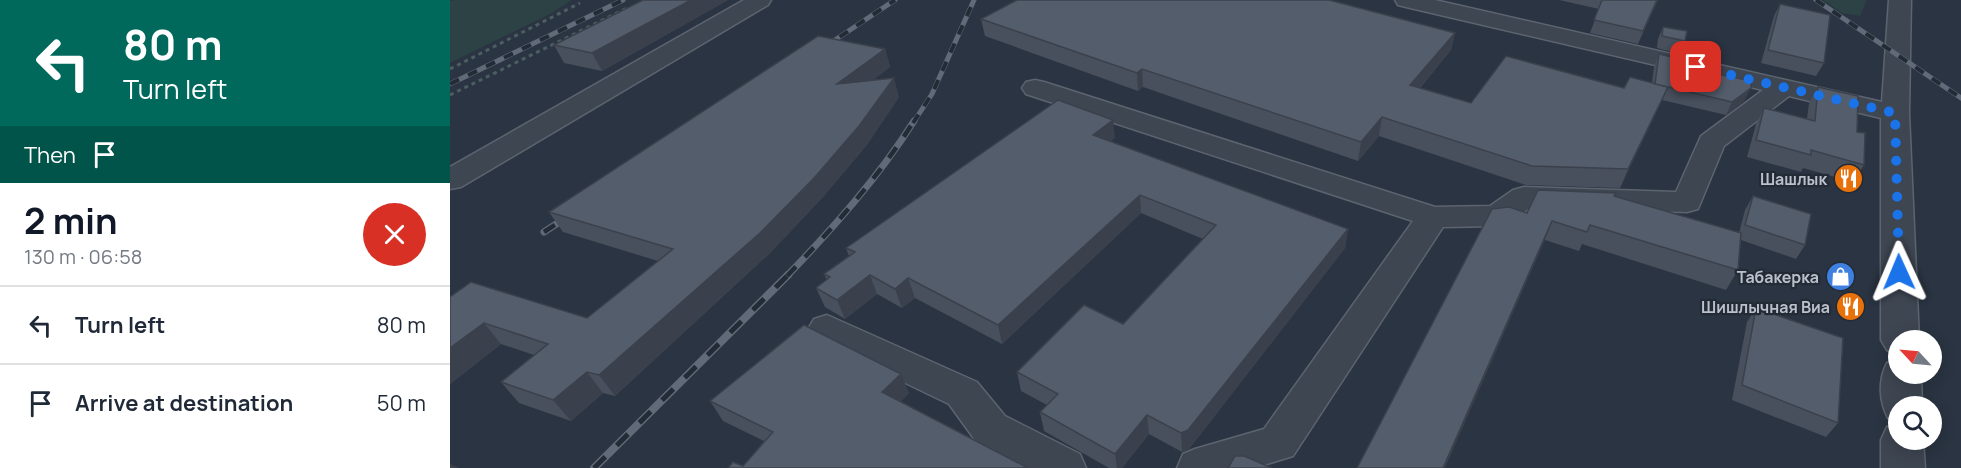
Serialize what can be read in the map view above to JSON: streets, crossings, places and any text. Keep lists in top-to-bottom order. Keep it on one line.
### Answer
{"places":{"restaurant":["Шашлык","Шишлычная Виа"],"shop":["Табакерка"]},"north":"top left","page":{"turn":["80 m","Turn left"],"then":"Then","heading":["2 min","130 m · 06:58"],"list":[{"name":"Turn left","value":"80 m"},{"name":"Arrive at destination","value":"50 m"}]}}
